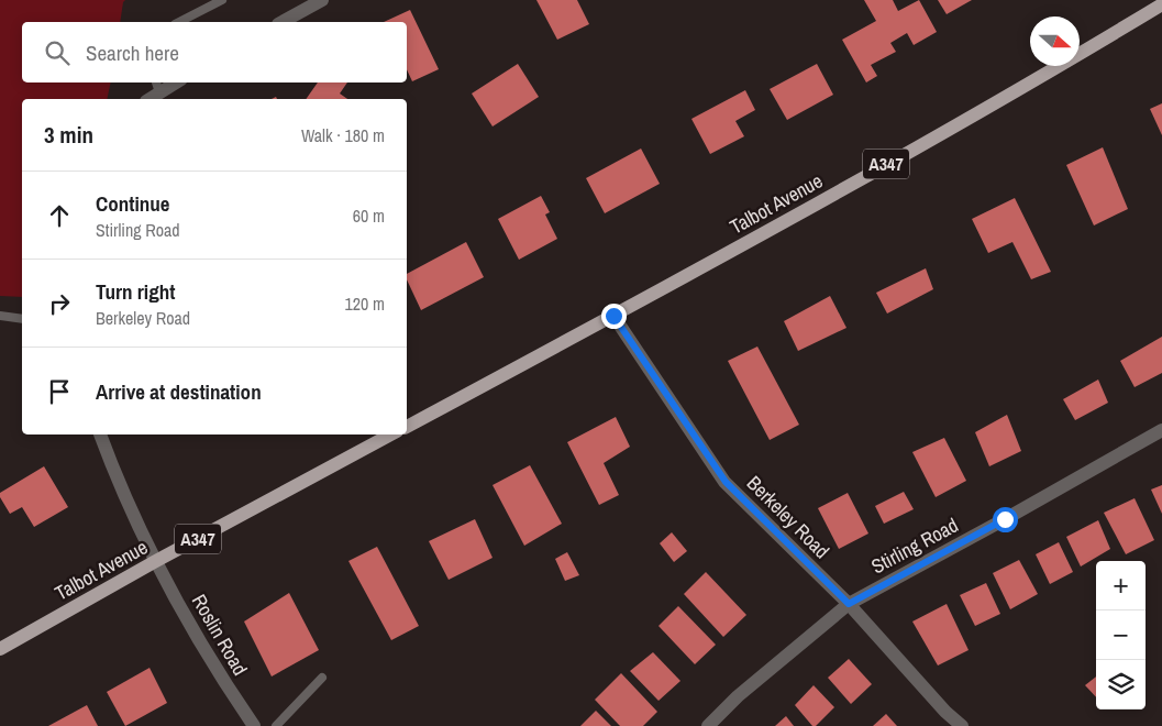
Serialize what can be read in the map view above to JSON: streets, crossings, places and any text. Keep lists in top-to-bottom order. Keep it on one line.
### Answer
{"streets":{"main road":["A347","Talbot Avenue"],"street":["Berkeley Road","Stirling Road","Roslin Road"]},"crossings":[["Talbot Avenue","Berkeley Road"],["Talbot Avenue","Roslin Road"],["Berkeley Road","Stirling Road"]],"north":"right","page":{"search":"Search here","heading":["3 min","Walk · 180 m"],"list":[["Continue","Stirling Road","60 m"],["Turn right","Berkeley Road","120 m"],"Arrive at destination"],"map_buttons":["+","−"]}}
